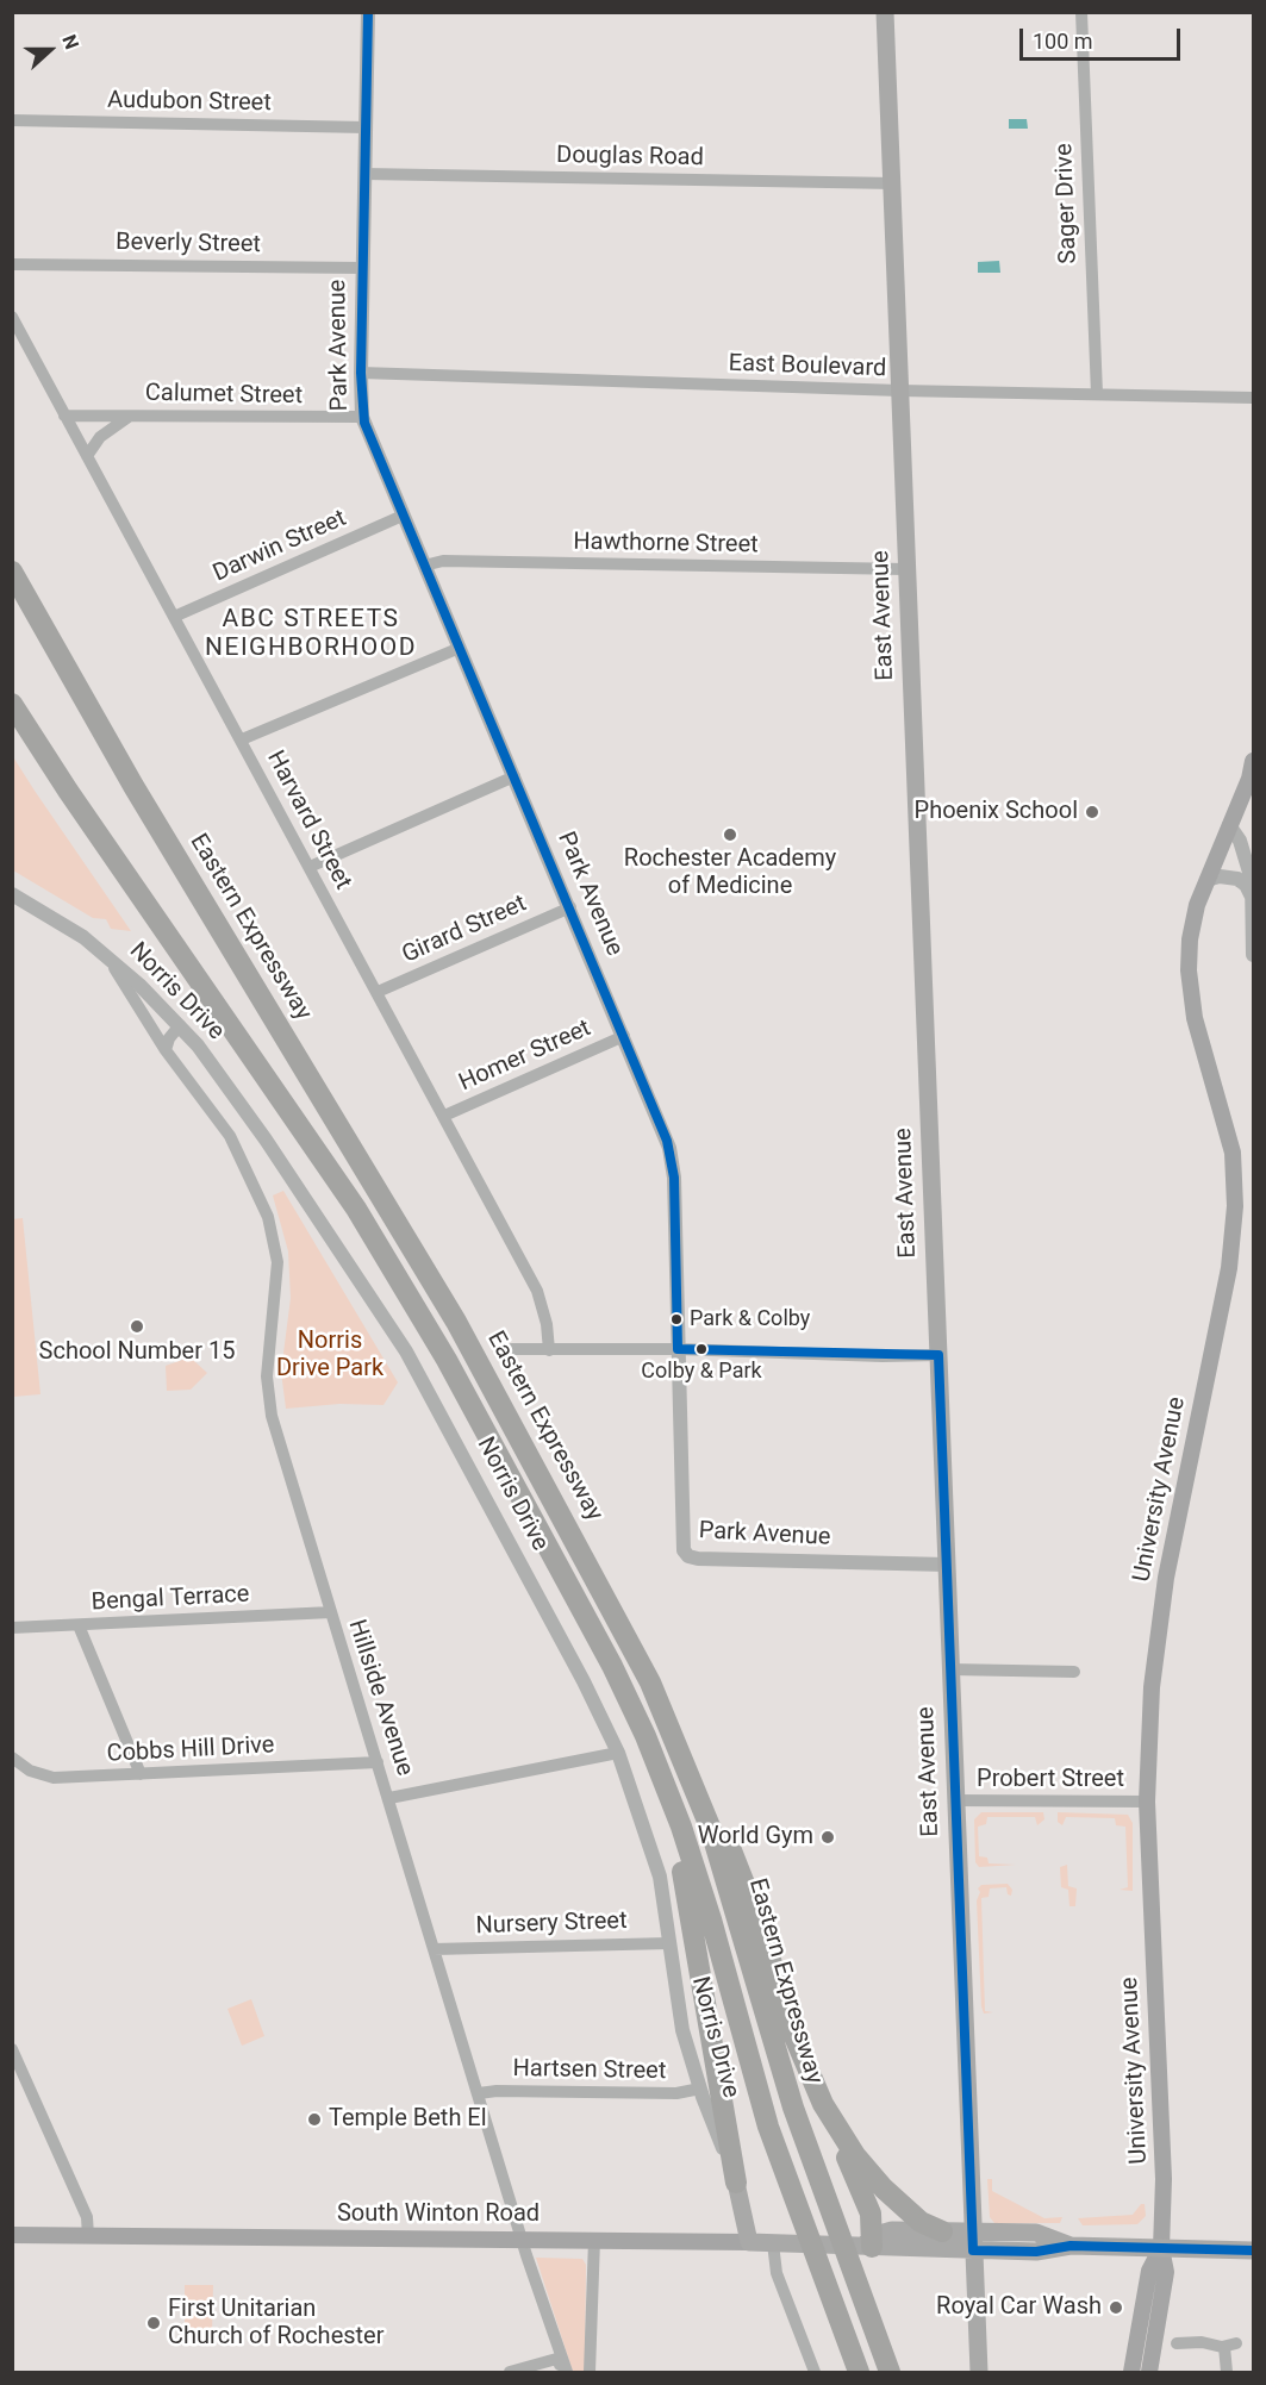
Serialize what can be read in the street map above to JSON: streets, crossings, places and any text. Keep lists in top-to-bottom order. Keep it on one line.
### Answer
{"streets":{"highway":["Eastern Expressway"],"main road":["East Avenue","Norris Drive","University Avenue","South Winton Road"],"street":["Audubon Street","Douglas Road","Sager Drive","Beverly Street","Park Avenue","East Boulevard","Calumet Street","Hawthorne Street","Darwin Street","Harvard Street","Girard Street","Homer Street","Bengal Terrace","Hillside Avenue","Cobbs Hill Drive","Probert Street","Nursery Street","Hartsen Street"]},"crossings":[["Audubon Street","Park Avenue"],["Douglas Road","Park Avenue"],["Douglas Road","East Avenue"],["Sager Drive","East Boulevard"],["Beverly Street","Park Avenue"],["Park Avenue","East Boulevard"],["Park Avenue","Calumet Street"],["Park Avenue","Hawthorne Street"],["Park Avenue","Darwin Street"],["Park Avenue","East Avenue"],["Park Avenue","Girard Street"],["Park Avenue","Homer Street"],["East Boulevard","East Avenue"],["Calumet Street","Harvard Street"],["Hawthorne Street","East Avenue"],["Darwin Street","Harvard Street"],["East Avenue","Probert Street"],["East Avenue","South Winton Road"],["Harvard Street","Girard Street"],["Harvard Street","Homer Street"],["Norris Drive","Hillside Avenue"],["Norris Drive","Nursery Street"],["Norris Drive","Hartsen Street"],["Norris Drive","South Winton Road"],["University Avenue","Probert Street"],["University Avenue","South Winton Road"],["Bengal Terrace","Hillside Avenue"],["Hillside Avenue","Cobbs Hill Drive"],["Hillside Avenue","Nursery Street"],["Hillside Avenue","Hartsen Street"],["Hillside Avenue","South Winton Road"]],"districts":["ABC STREETS NEIGHBORHOOD"],"parks":["Norris Drive Park"],"places":["Phoenix School","Rochester Academy of Medicine","Park & Colby","School Number 15","Colby & Park","World Gym","Temple Beth El","Royal Car Wash","First Unitarian Church of Rochester"],"scale_bar":"100 m","north":"right"}
